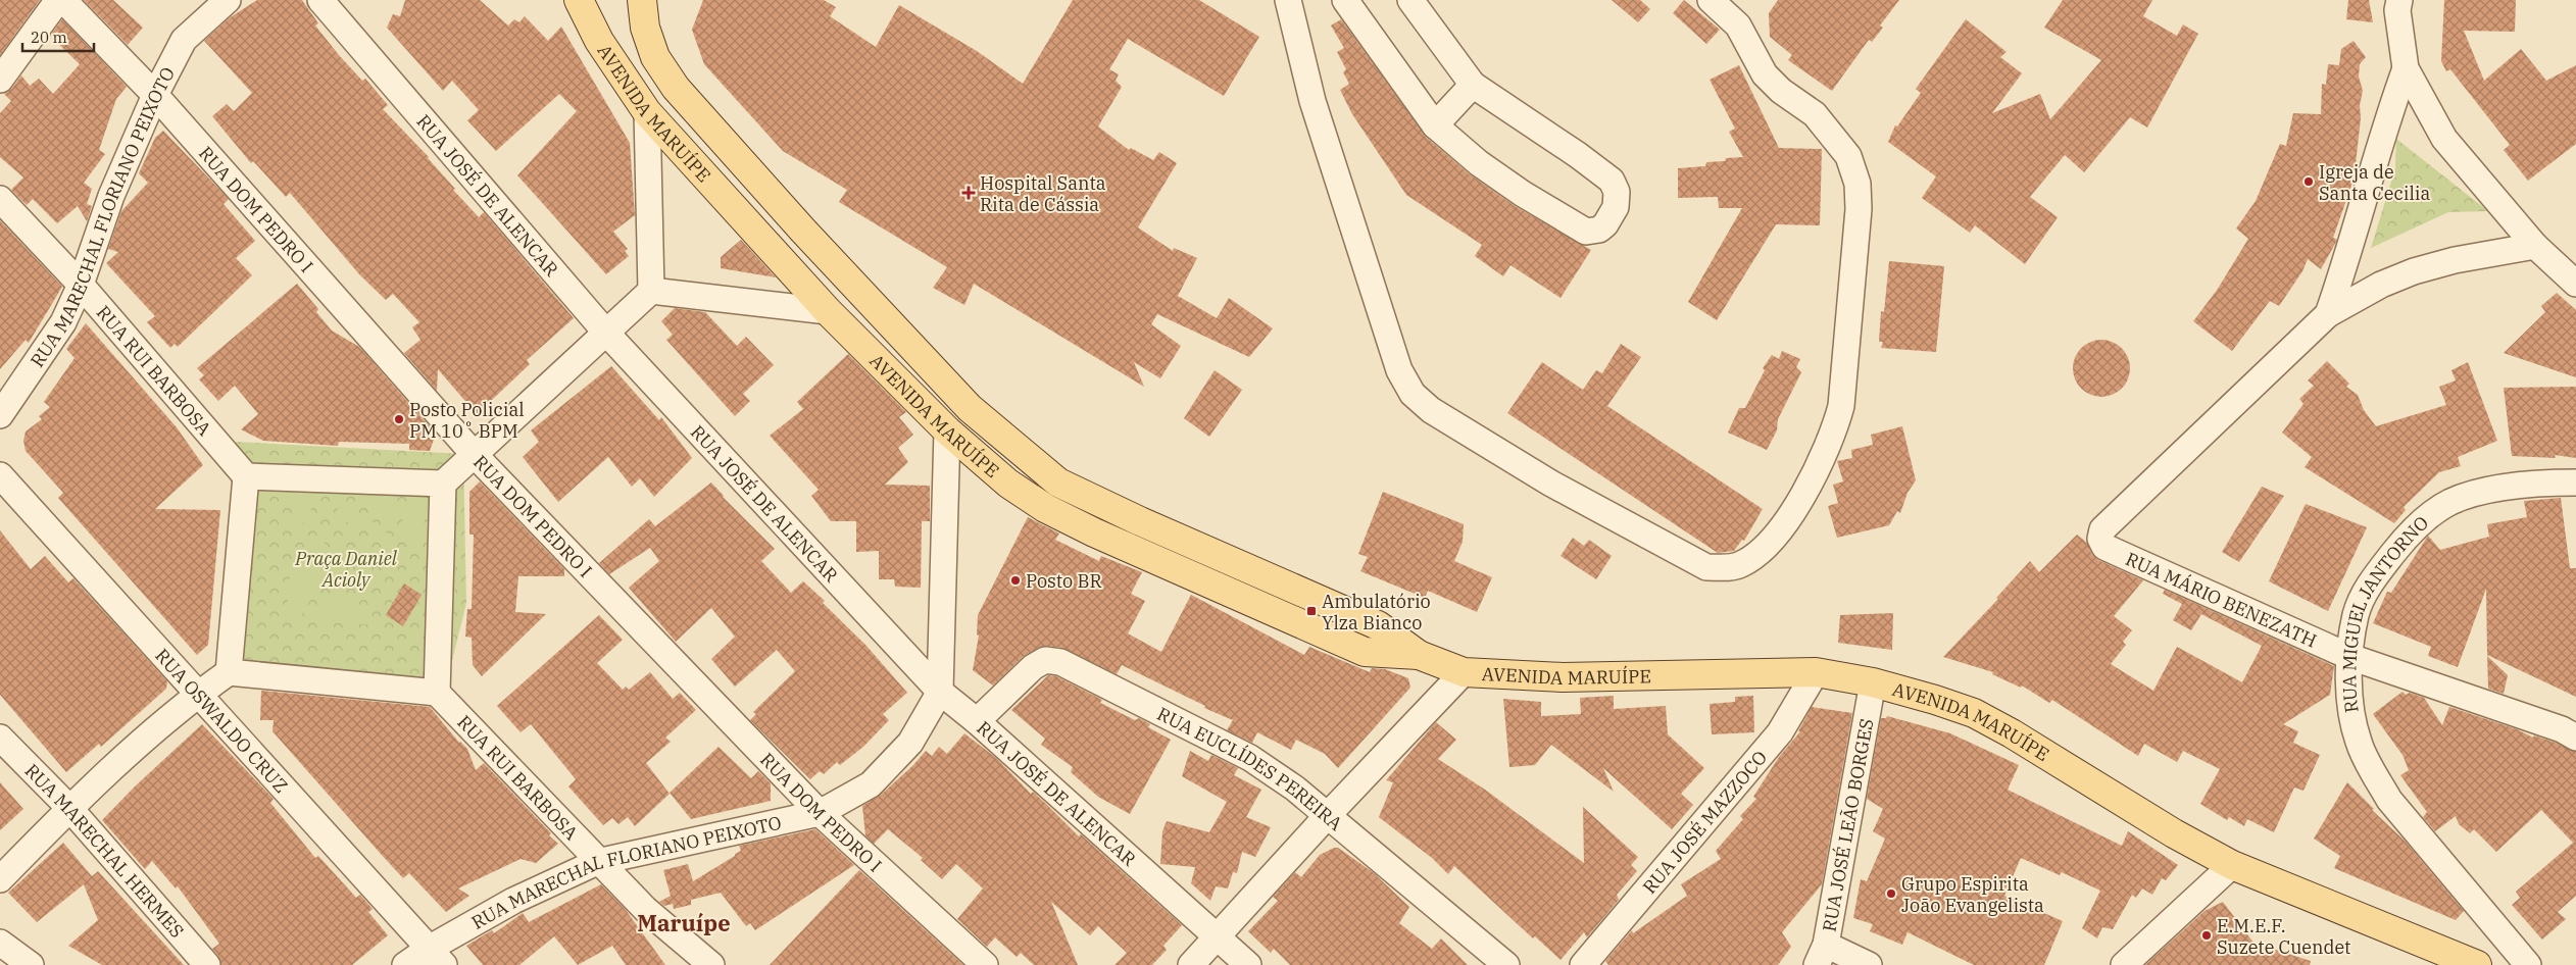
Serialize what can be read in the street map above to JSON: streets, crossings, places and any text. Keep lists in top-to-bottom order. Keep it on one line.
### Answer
{"streets":{"main road":["AVENIDA MARUÍPE"],"street":["RUA JOSÉ DE ALENCAR","RUA DOM PEDRO I","RUA MARECHAL FLORIANO PEIXOTO","RUA RUI BARBOSA","RUA MÁRIO BENEZATH","RUA MIGUEL JANTORNO","RUA OSWALDO CRUZ","RUA EUCLÍDES PEREIRA","RUA JOSÉ MAZZOCO","RUA JOSÉ LEÃO BORGES","RUA MARECHAL HERMES"]},"crossings":[["AVENIDA MARUÍPE","RUA MARECHAL FLORIANO PEIXOTO"],["AVENIDA MARUÍPE","RUA JOSÉ MAZZOCO"],["AVENIDA MARUÍPE","RUA JOSÉ LEÃO BORGES"],["RUA JOSÉ DE ALENCAR","RUA MARECHAL FLORIANO PEIXOTO"],["RUA JOSÉ DE ALENCAR","RUA EUCLÍDES PEREIRA"],["RUA DOM PEDRO I","RUA MARECHAL FLORIANO PEIXOTO"],["RUA MARECHAL FLORIANO PEIXOTO","RUA RUI BARBOSA"],["RUA MARECHAL FLORIANO PEIXOTO","RUA OSWALDO CRUZ"],["RUA MÁRIO BENEZATH","RUA MIGUEL JANTORNO"]],"districts":["Maruípe"],"parks":["Praça Daniel Acioly"],"places":{"other":["Igreja de Santa Cecilia","Posto Policial PM 10˚ BPM","Posto BR","Grupo Espirita João Evangelista","E.M.E.F. Suzete Cuendet"],"health":["Hospital Santa Rita de Cássia"],"transit":["Ambulatório Ylza Bianco"]},"scale_bar":"20 m"}
